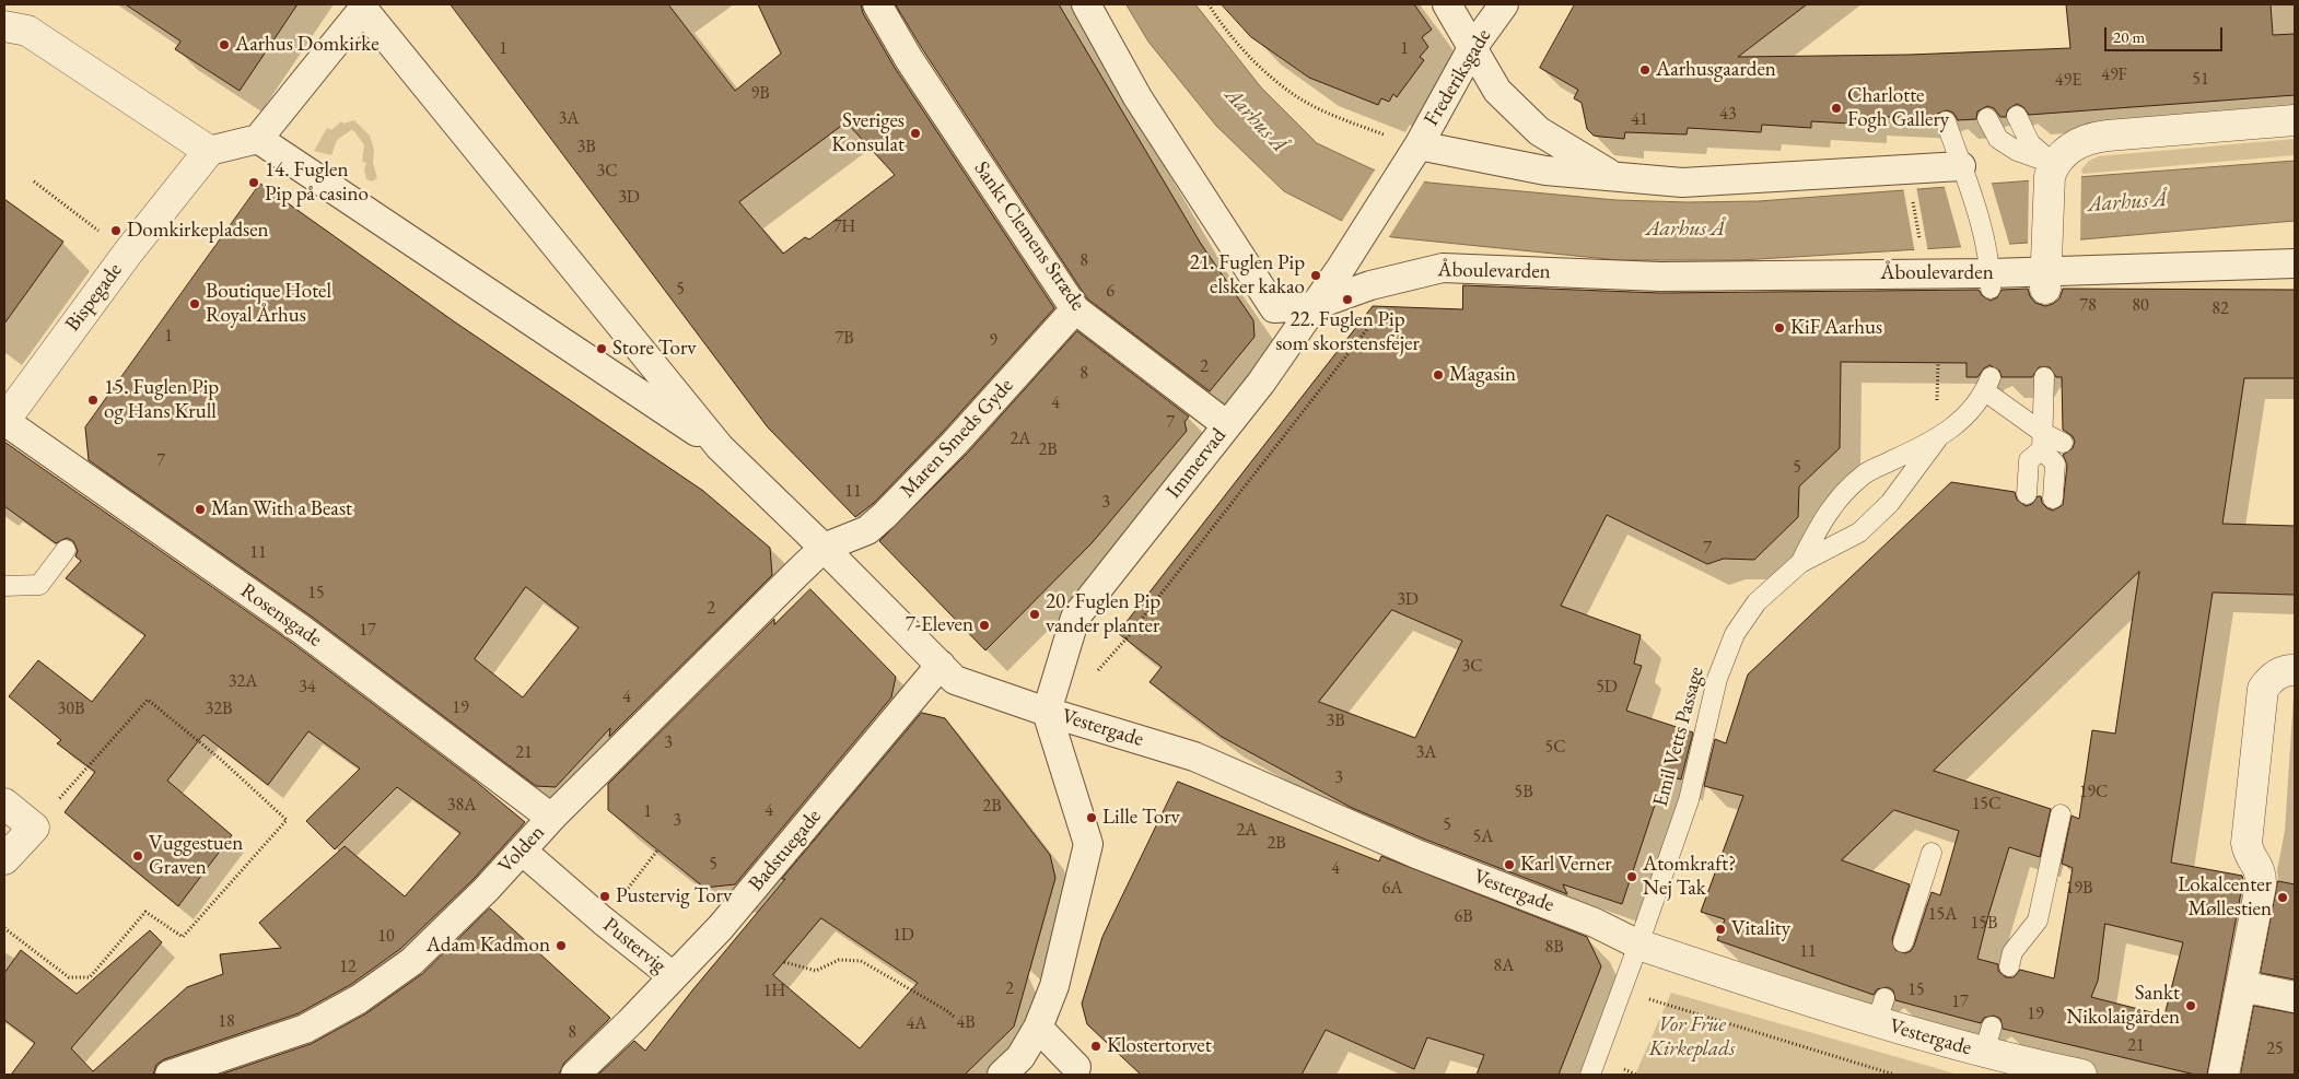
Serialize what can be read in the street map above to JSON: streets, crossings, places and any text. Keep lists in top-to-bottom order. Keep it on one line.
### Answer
{"streets":{"street":["Frederiksgade","Sankt Clemens Stræde","Åboulevarden","Bispegade","Maren Smeds Gyde","Immervad","Rosensgade","Vestergade","Volden","Badstuegade","Pustervig"],"lane":["Emil Vetts Passage"]},"crossings":[["Frederiksgade","Immervad"],["Sankt Clemens Stræde","Maren Smeds Gyde"],["Sankt Clemens Stræde","Immervad"],["Åboulevarden","Immervad"],["Bispegade","Rosensgade"],["Maren Smeds Gyde","Volden"],["Immervad","Vestergade"],["Rosensgade","Volden"],["Vestergade","Emil Vetts Passage"],["Vestergade","Badstuegade"],["Volden","Pustervig"],["Badstuegade","Pustervig"]],"water":["Aarhus Å"],"parks":["Vor Frue Kirkeplads"],"places":["Aarhus Domkirke","Aarhusgaarden","Charlotte Fogh Gallery","Sveriges Konsulat","14. Fuglen Pip på casino","Domkirkepladsen","21. Fuglen Pip elsker kakao","22. Fuglen Pip som skorstensfejer","Boutique Hotel Royal Århus","KiF Aarhus","Store Torv","Magasin","15. Fuglen Pip og Hans Krull","Man With a Beast","20. Fuglen Pip vander planter","7-Eleven","Lille Torv","Vuggestuen Graven","Karl Verner","Atomkraft? Nej Tak","Pustervig Torv","Lokalcenter Møllestien","Vitality","Adam Kadmon","Sankt Nikolaigården","Klostertorvet"],"house_numbers":["1","1","49F","51","49E","9B","43","3A","41","3B","3C","3D","7H","8","5","6","78","80","82","1","7B","9","2","8","4","7","2A","2B","7","5","11","3","7","11","15","3D","2","17","3C","32A","34","5D","4","19","30B","32B","3B","3","5C","21","3A","3","5B","19C","15C","38A","2B","4","1","3","5","2A","5A","2B","5","4","6A","19B","15A","6B","15B","1D","10","8B","11","8A","12","2","15","1H","17","19","18","4B","4A","8","21","25"],"scale_bar":"20 m"}
